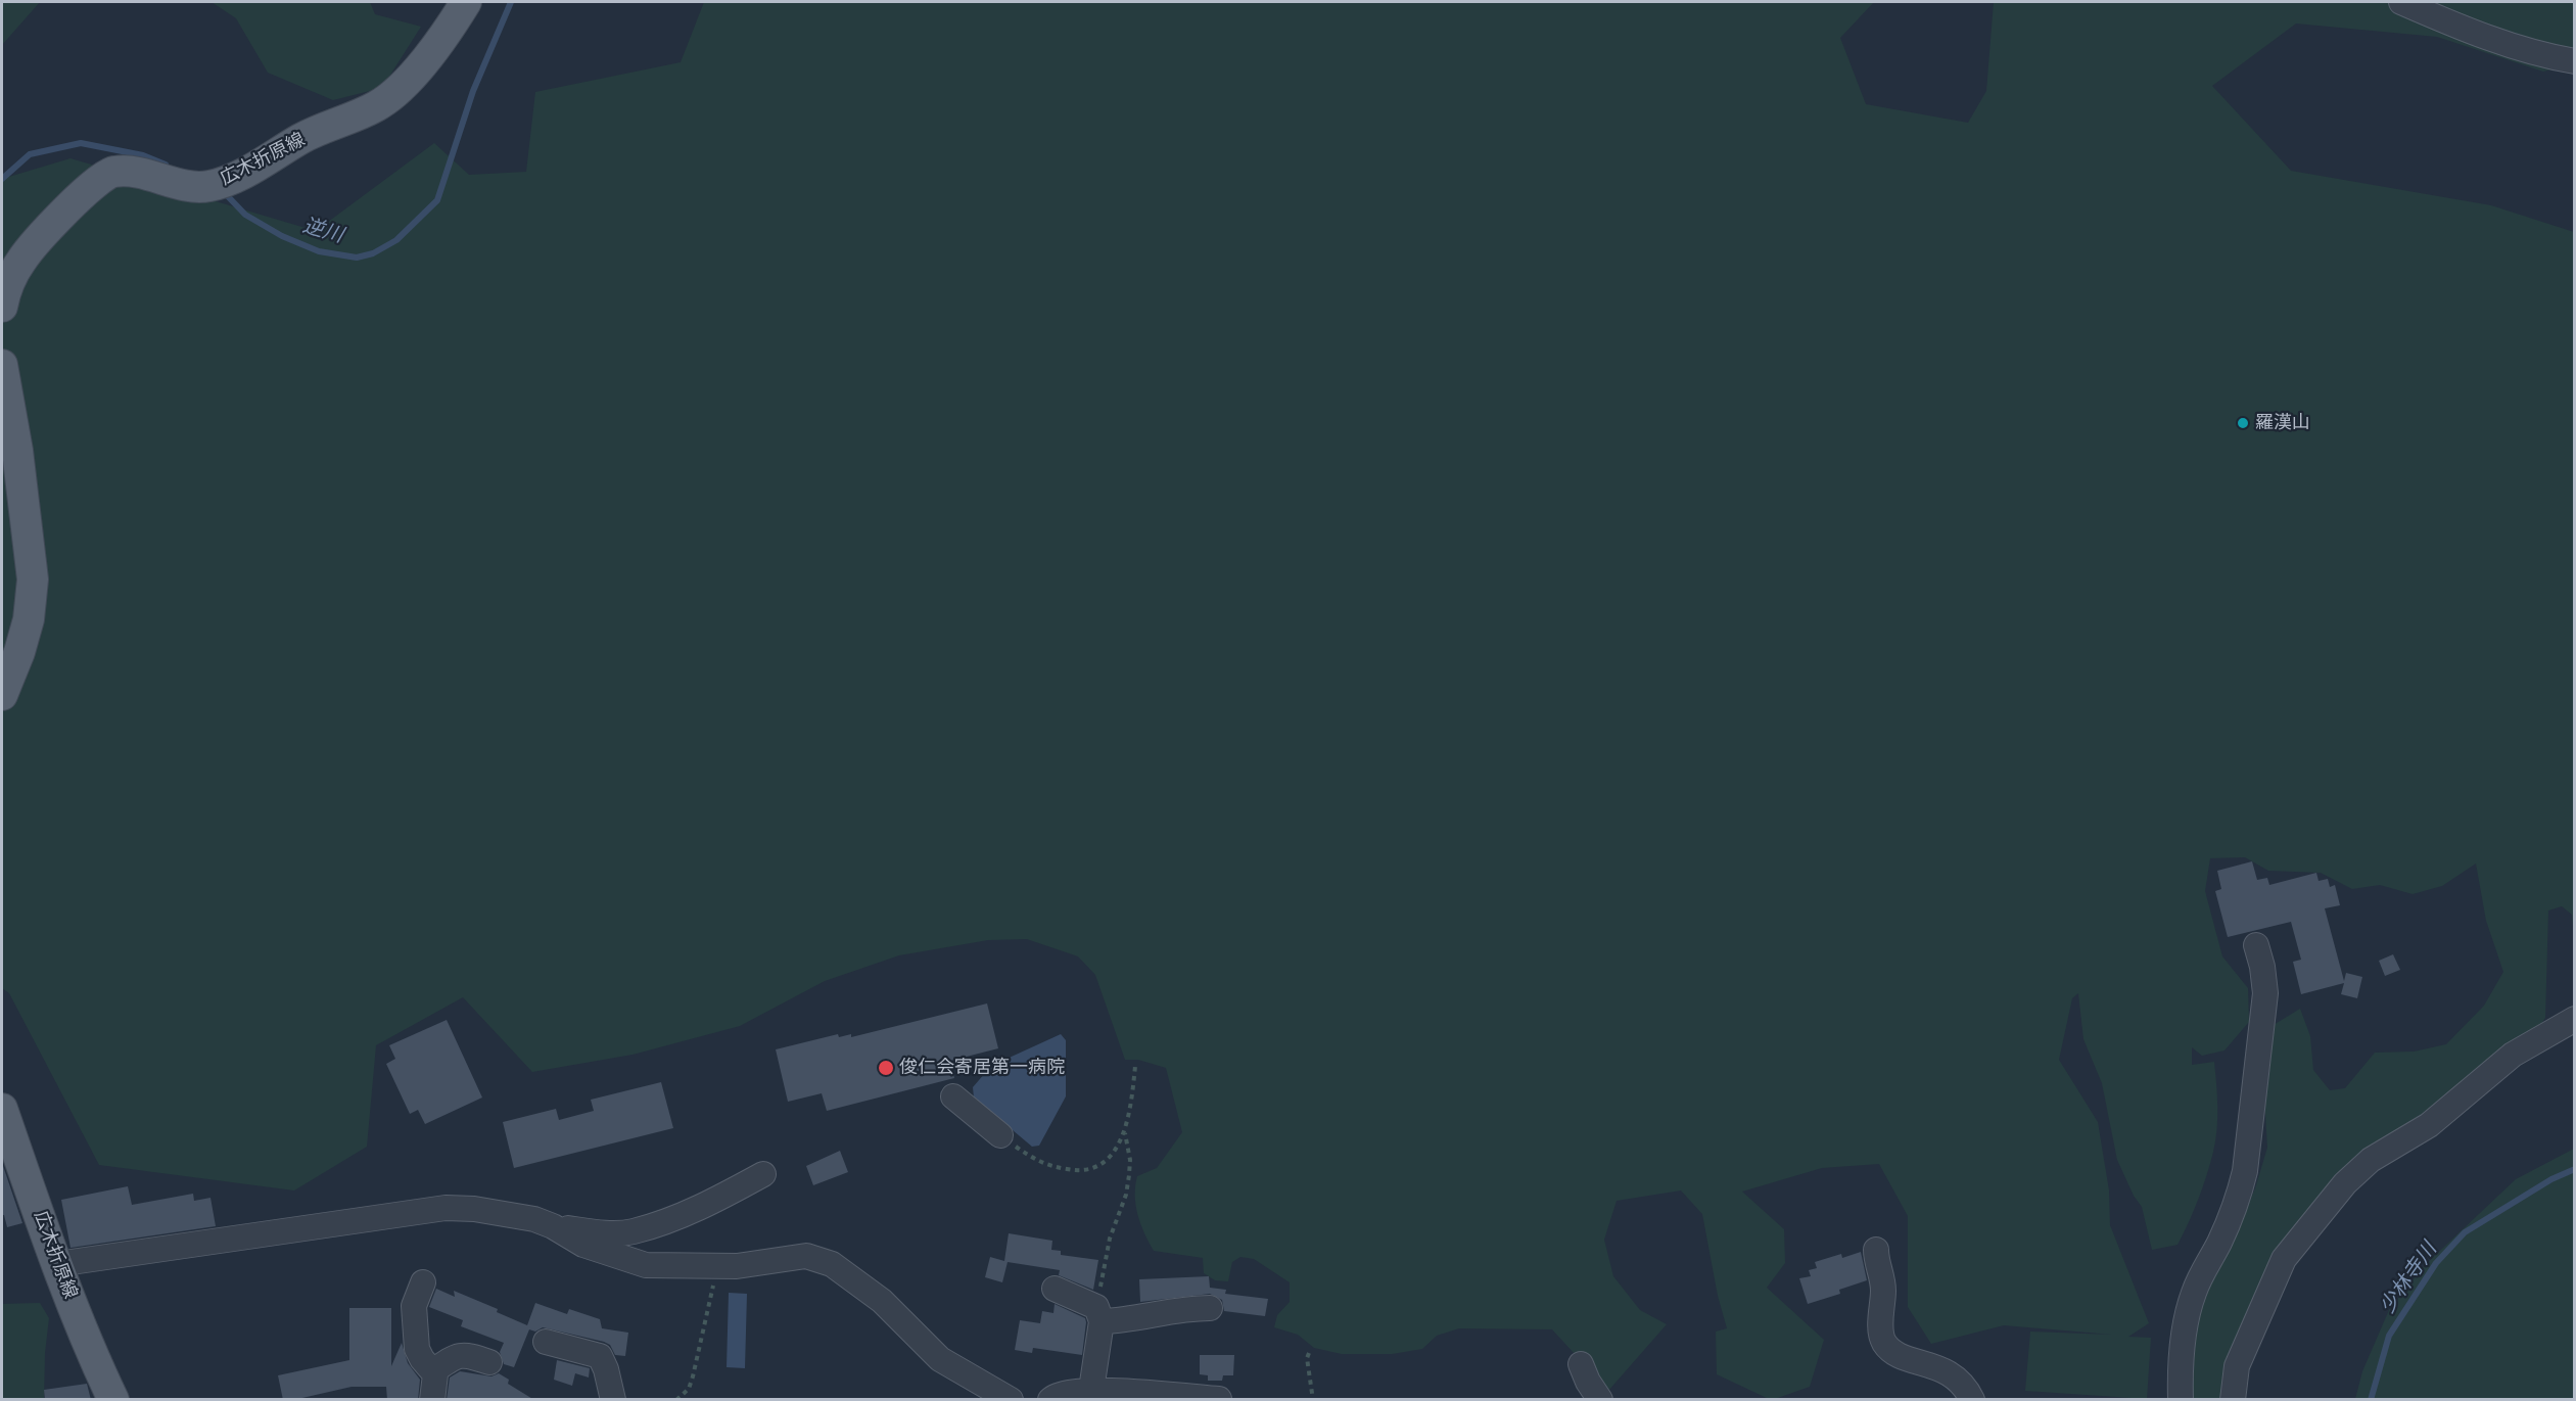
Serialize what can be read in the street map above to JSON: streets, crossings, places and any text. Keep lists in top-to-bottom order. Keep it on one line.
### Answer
{"streets":{"main road":["広木折原線"]},"water":["逆川","少林寺川"],"places":["羅漢山","俊仁会寄居第一病院"]}
